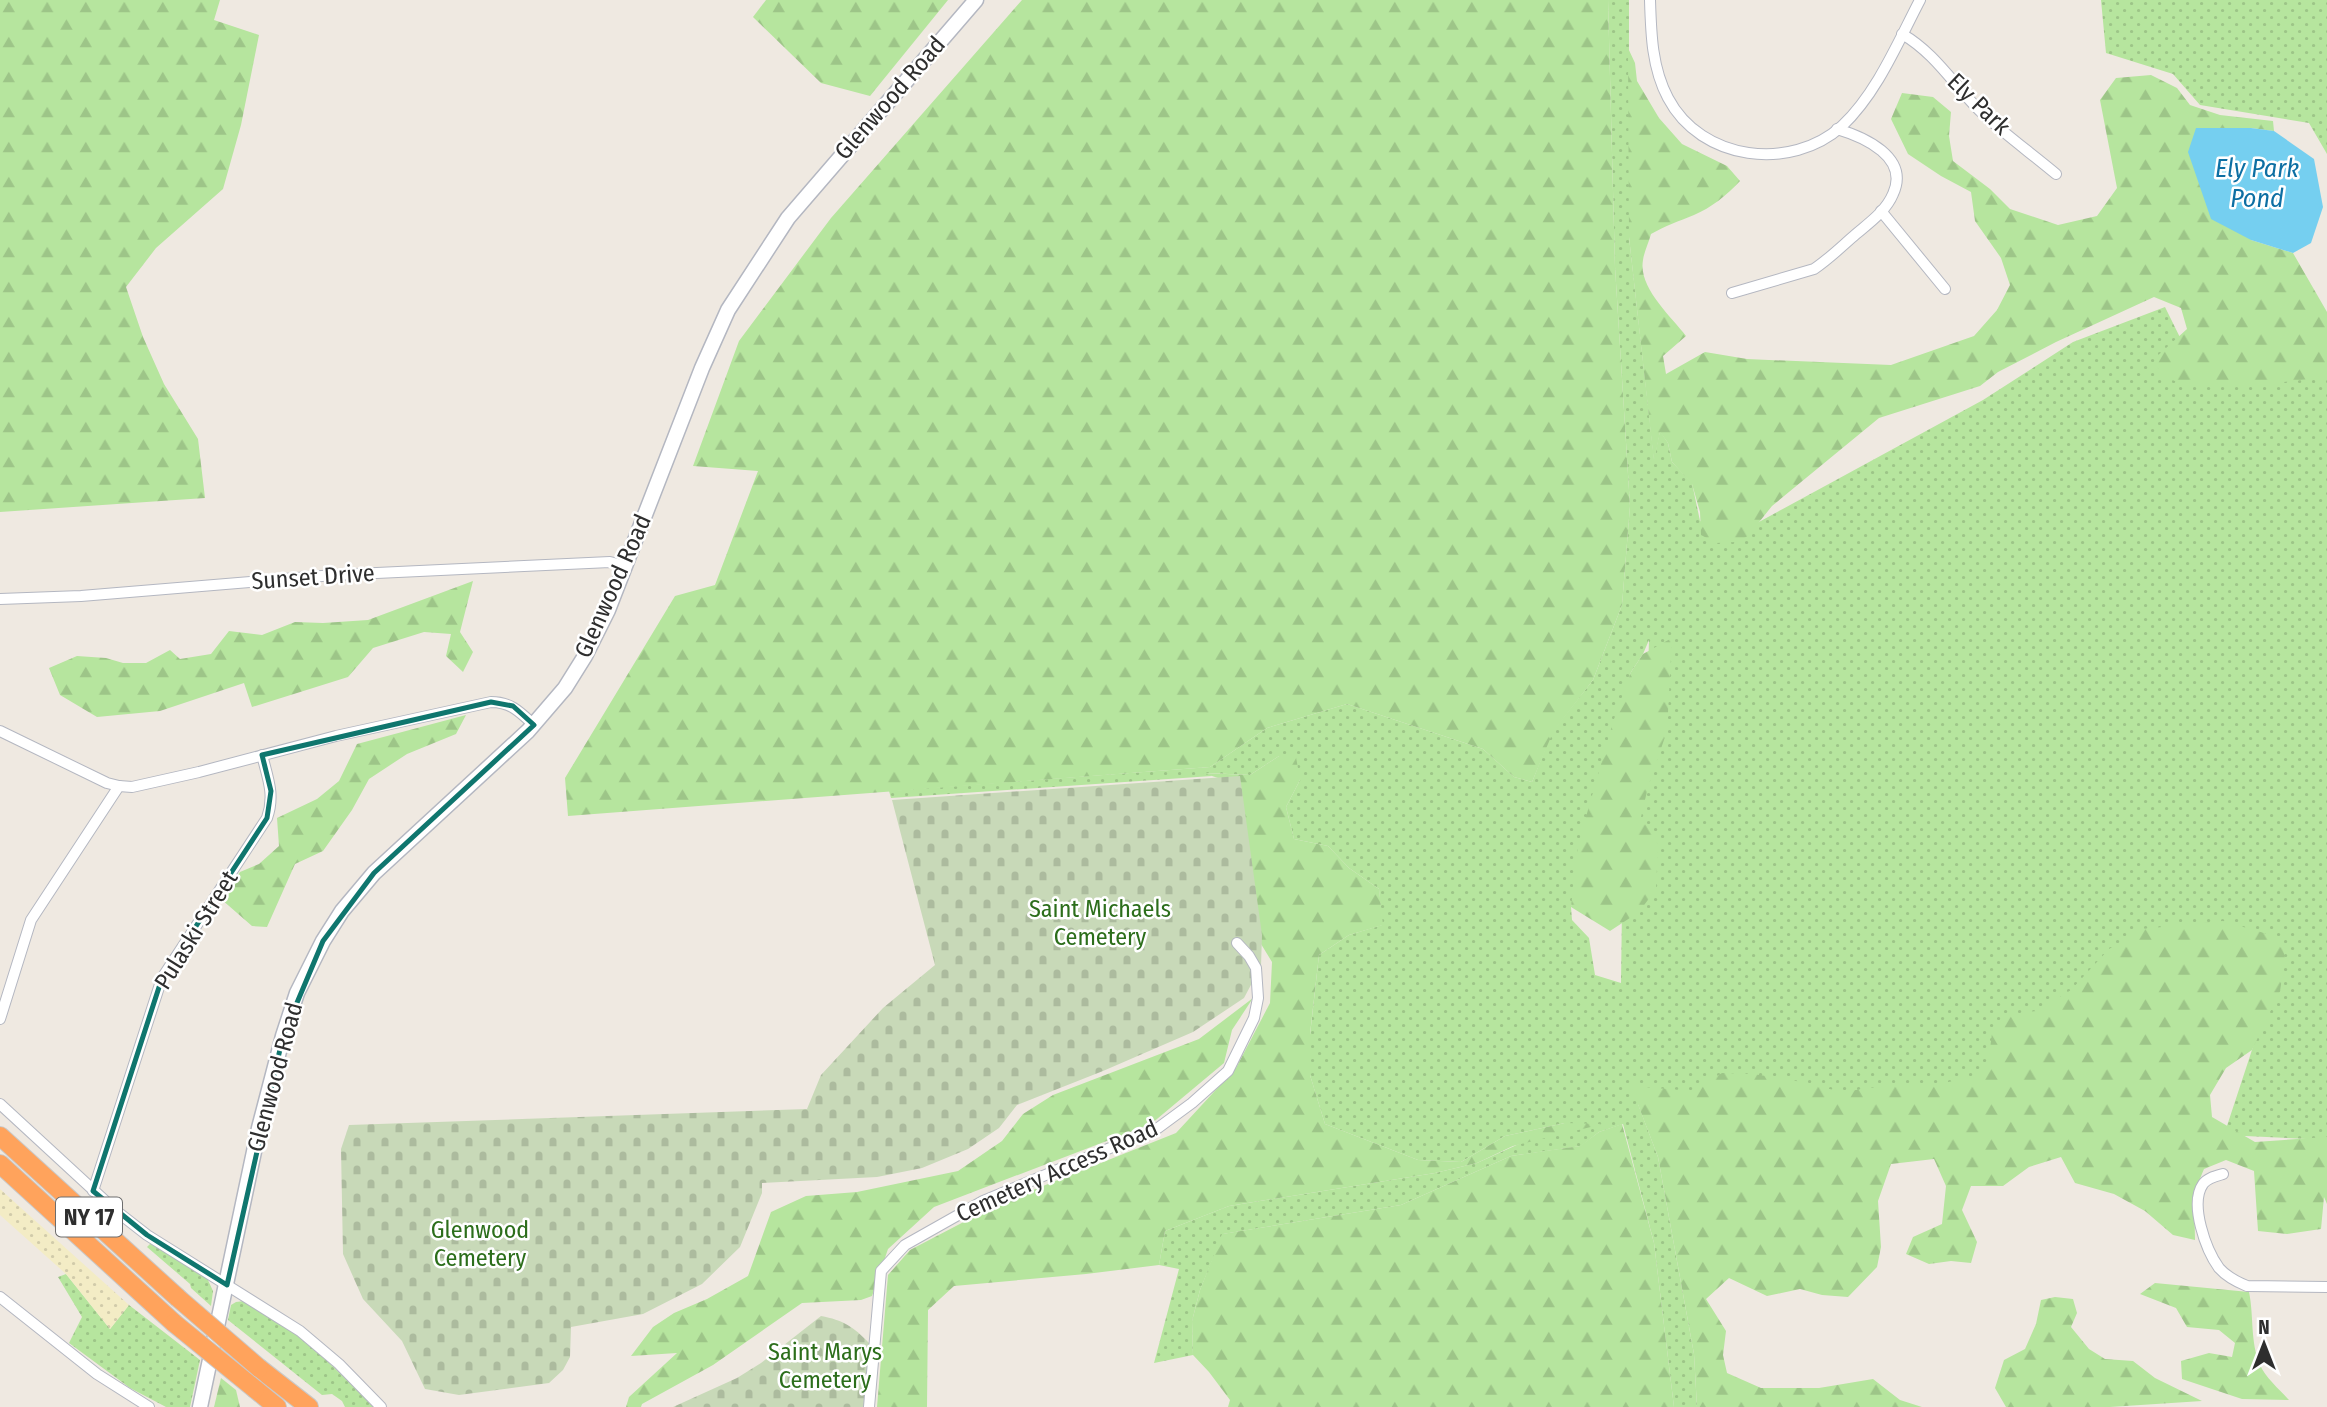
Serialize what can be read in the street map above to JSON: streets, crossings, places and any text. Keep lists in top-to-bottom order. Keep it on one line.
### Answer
{"streets":{"highway":["NY 17"],"street":["Glenwood Road","Ely Park","Sunset Drive","Pulaski Street","Cemetery Access Road"]},"crossings":[["Glenwood Road","Sunset Drive"]],"water":["Ely Park Pond"],"parks":["Saint Michaels Cemetery","Glenwood Cemetery","Saint Marys Cemetery"],"north":"top"}
